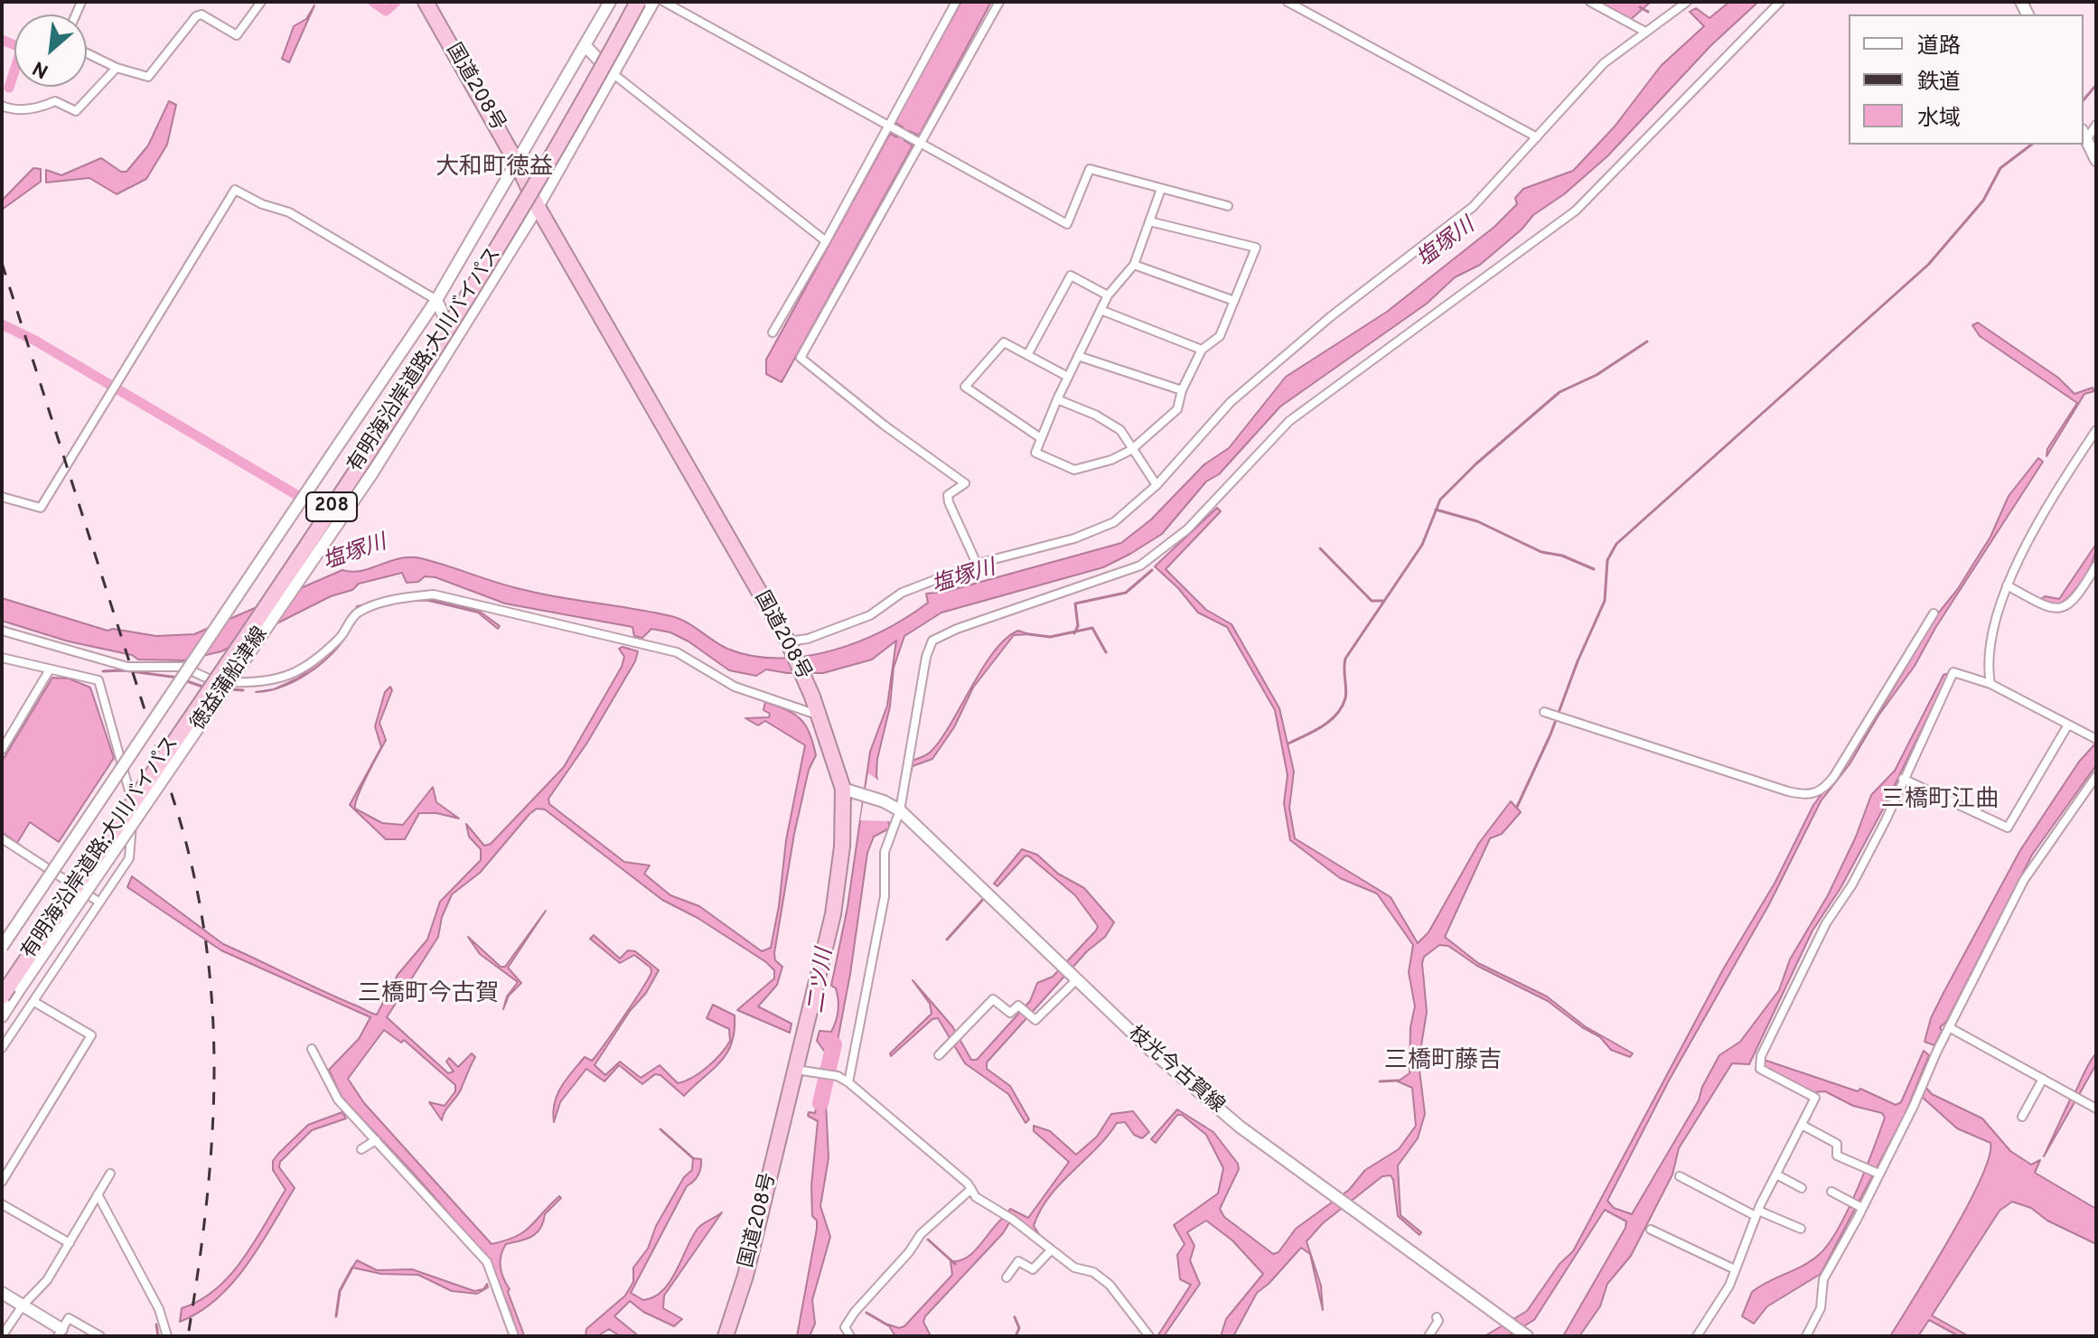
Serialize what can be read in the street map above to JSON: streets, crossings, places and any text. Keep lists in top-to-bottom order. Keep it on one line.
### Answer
{"streets":{"highway":["国道208号","有明海沿岸道路;大川バイパス","208"],"main road":["徳益蒲船津線","枝光今古賀線"]},"crossings":[["国道208号","徳益蒲船津線"],["国道208号","枝光今古賀線"]],"districts":["大和町徳益","三橋町江曲","三橋町今古賀","三橋町藤吉"],"water":["塩塚川","二ツ川"],"legend":["道路","鉄道","水域"],"north":"bottom left"}
